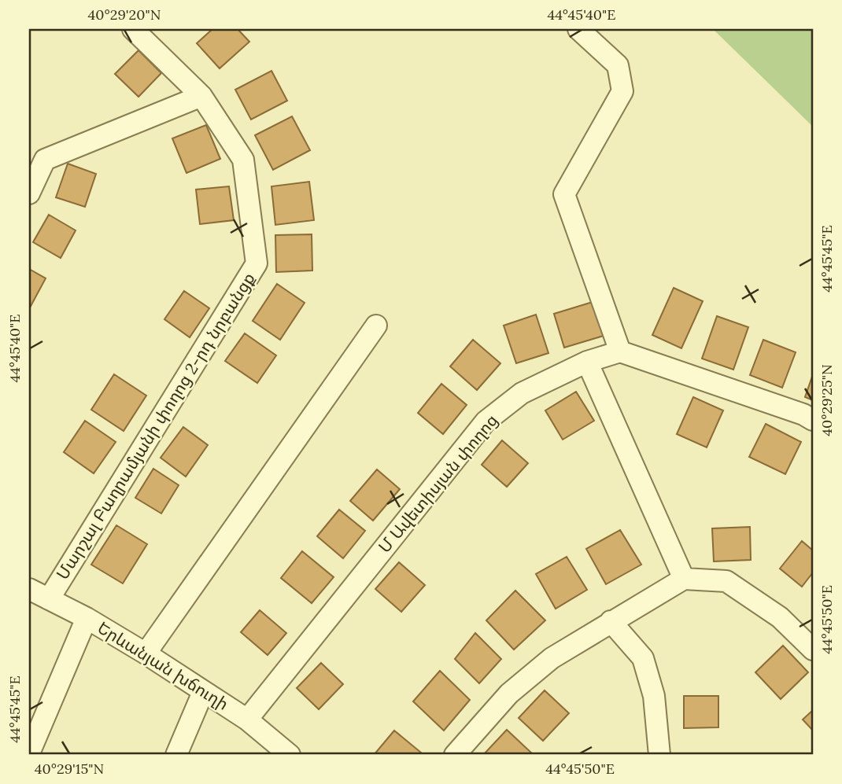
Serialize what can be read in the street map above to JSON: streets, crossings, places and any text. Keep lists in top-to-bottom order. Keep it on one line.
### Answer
{"streets":{"street":["Մարշալ Բաղրամյանի փողոց 2-րդ նրբանցք","Մ Ավետիսյան փողոց","Երևանյան խճուղի"]},"crossings":[["Մարշալ Բաղրամյանի փողոց 2-րդ նրբանցք","Երևանյան խճուղի"],["Մ Ավետիսյան փողոց","Երևանյան խճուղի"]],"coordinates":["40°29'20\"N","44°45'40\"E","44°45'45\"E","40°29'25\"N","44°45'50\"E","40°29'15\"N"]}
